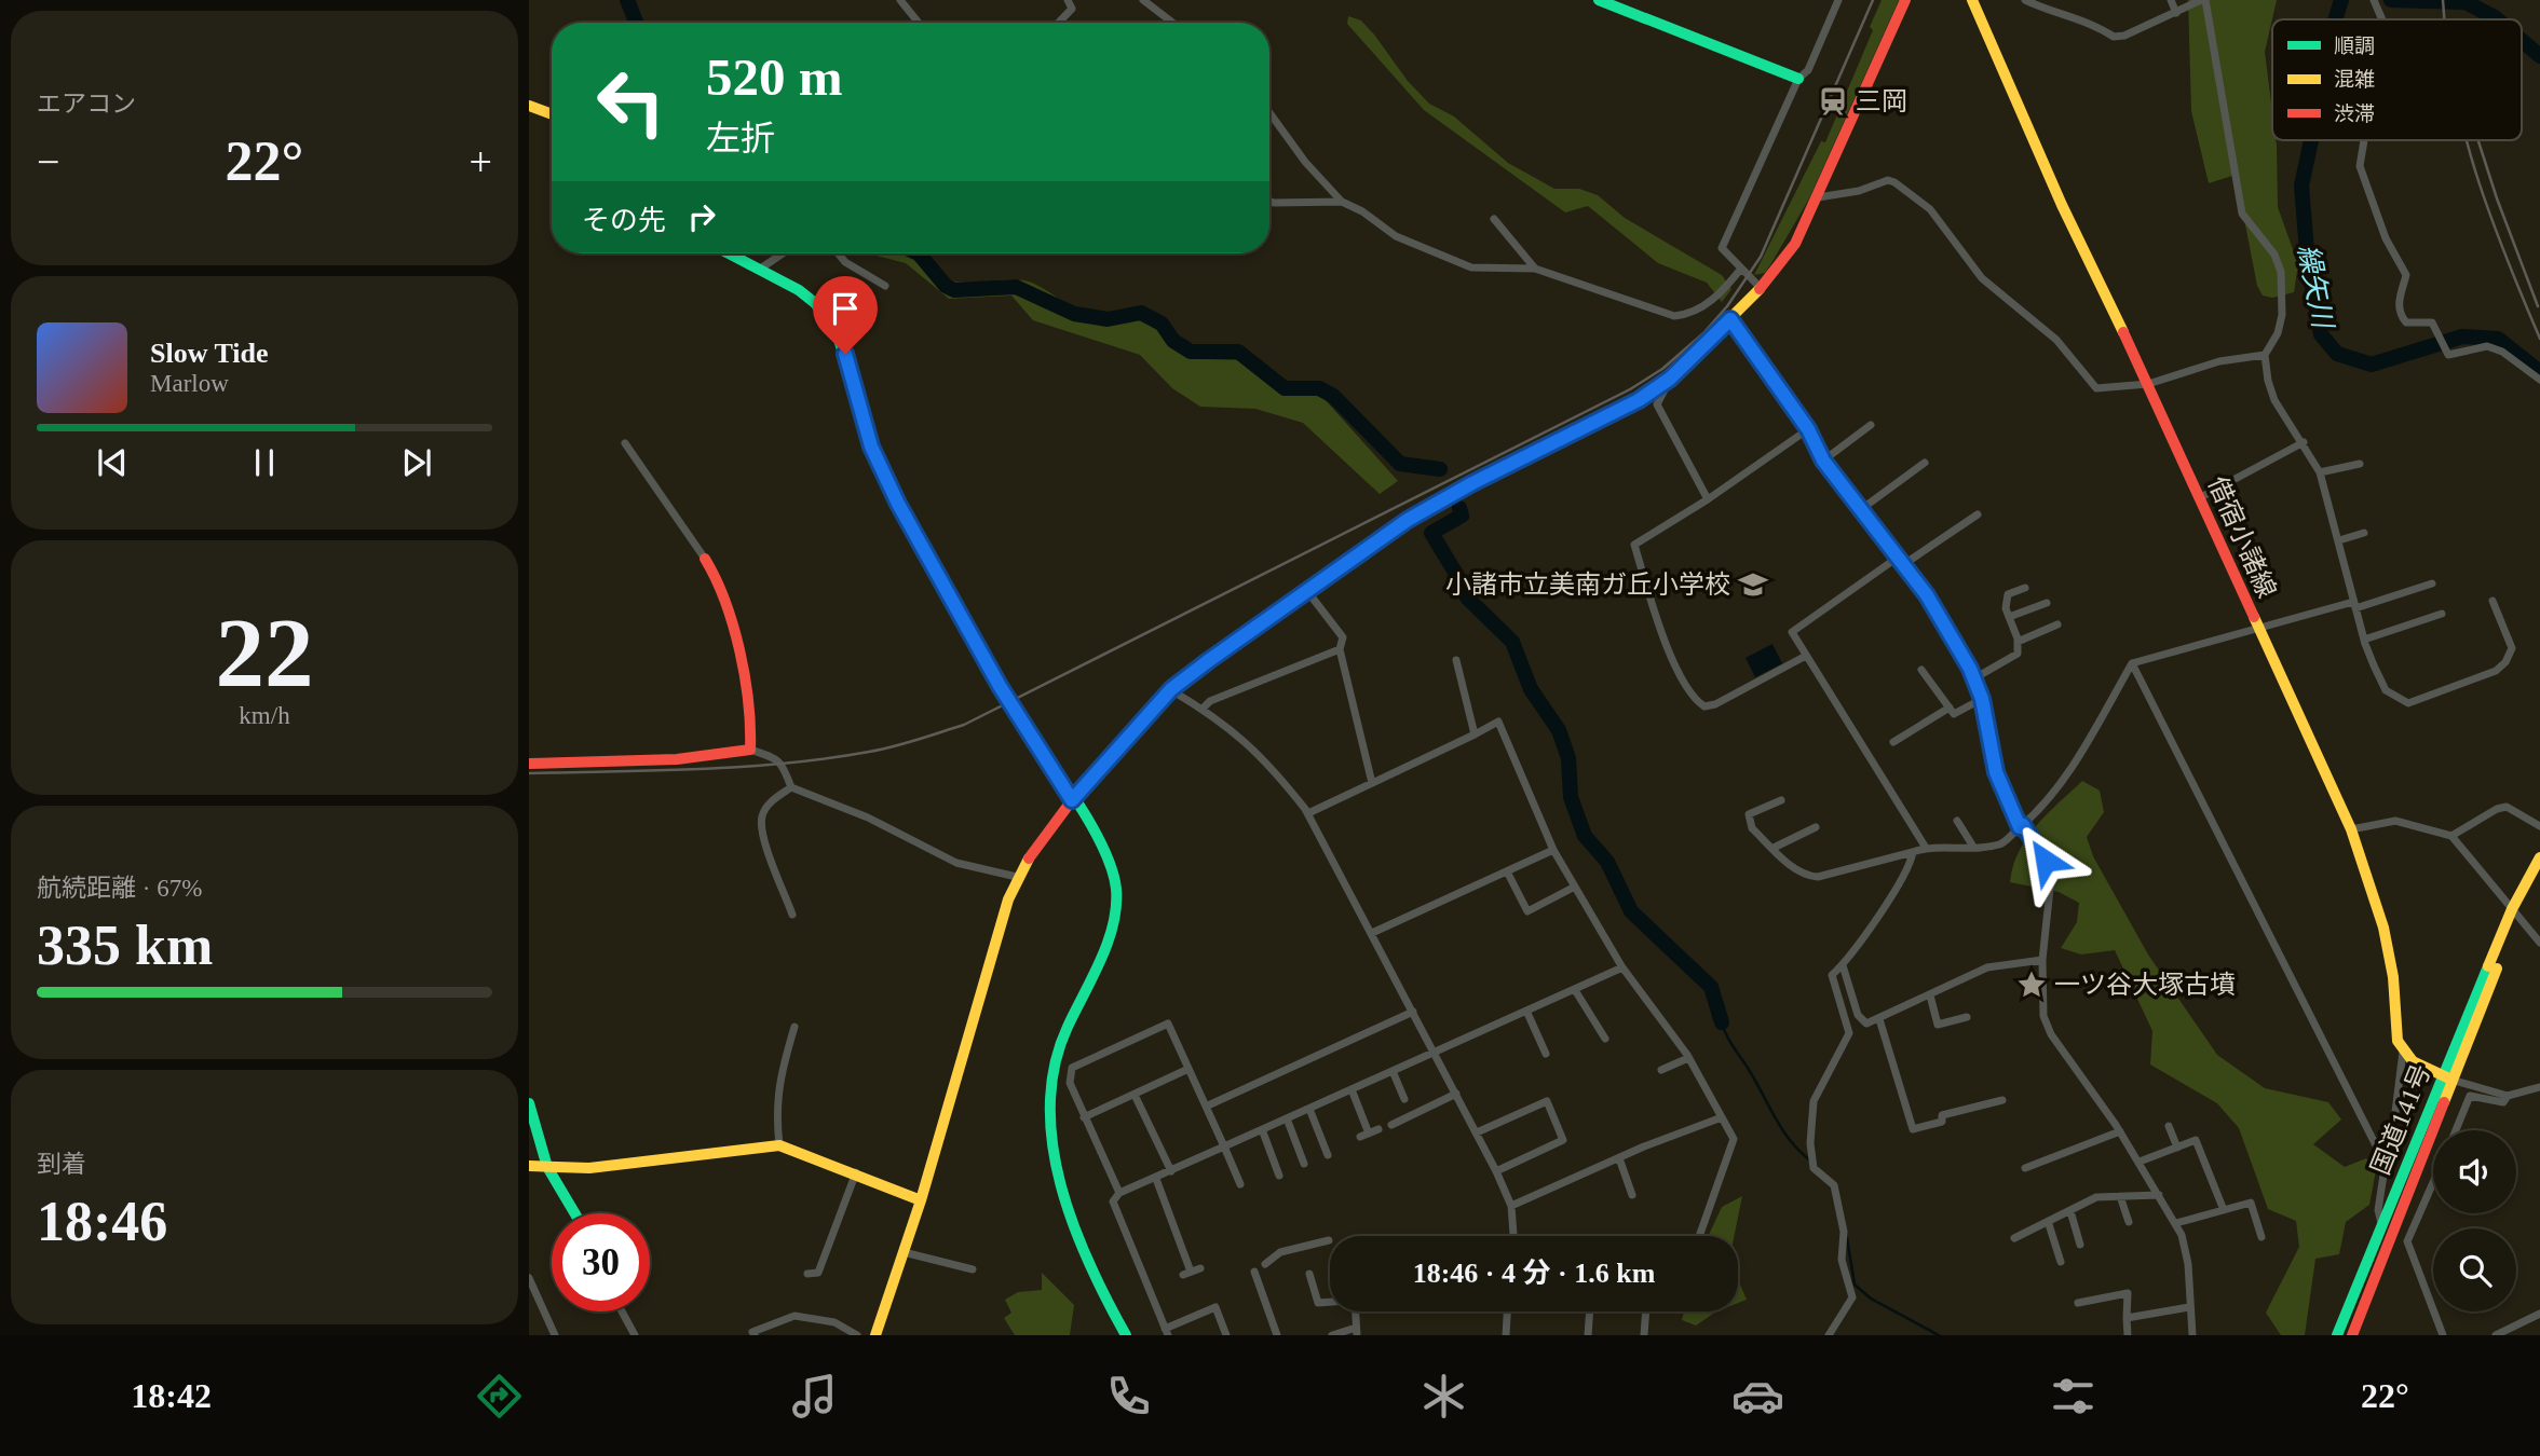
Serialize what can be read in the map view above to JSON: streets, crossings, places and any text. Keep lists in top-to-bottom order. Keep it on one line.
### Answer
{"streets":{"main road":["借宿小諸線","国道141号"]},"water":["繰矢川"],"places":{"station":["三岡"],"school or university":["小諸市立美南ガ丘小学校"],"place":["一ツ谷大塚古墳"]},"legend":["順調","混雑","渋滞"],"page":{"tile":["エアコン",["22","km/h"],["航続距離 · 67%","335 km"],["到着","18:46"]],"turn":["520 m","左折"],"heat":["−","22°","+"],"then":"その先","song":["Slow Tide","Marlow"],"limit":"30","trip":"18:46 · 4 分 · 1.6 km","tabs":["18:42","22°"]}}
